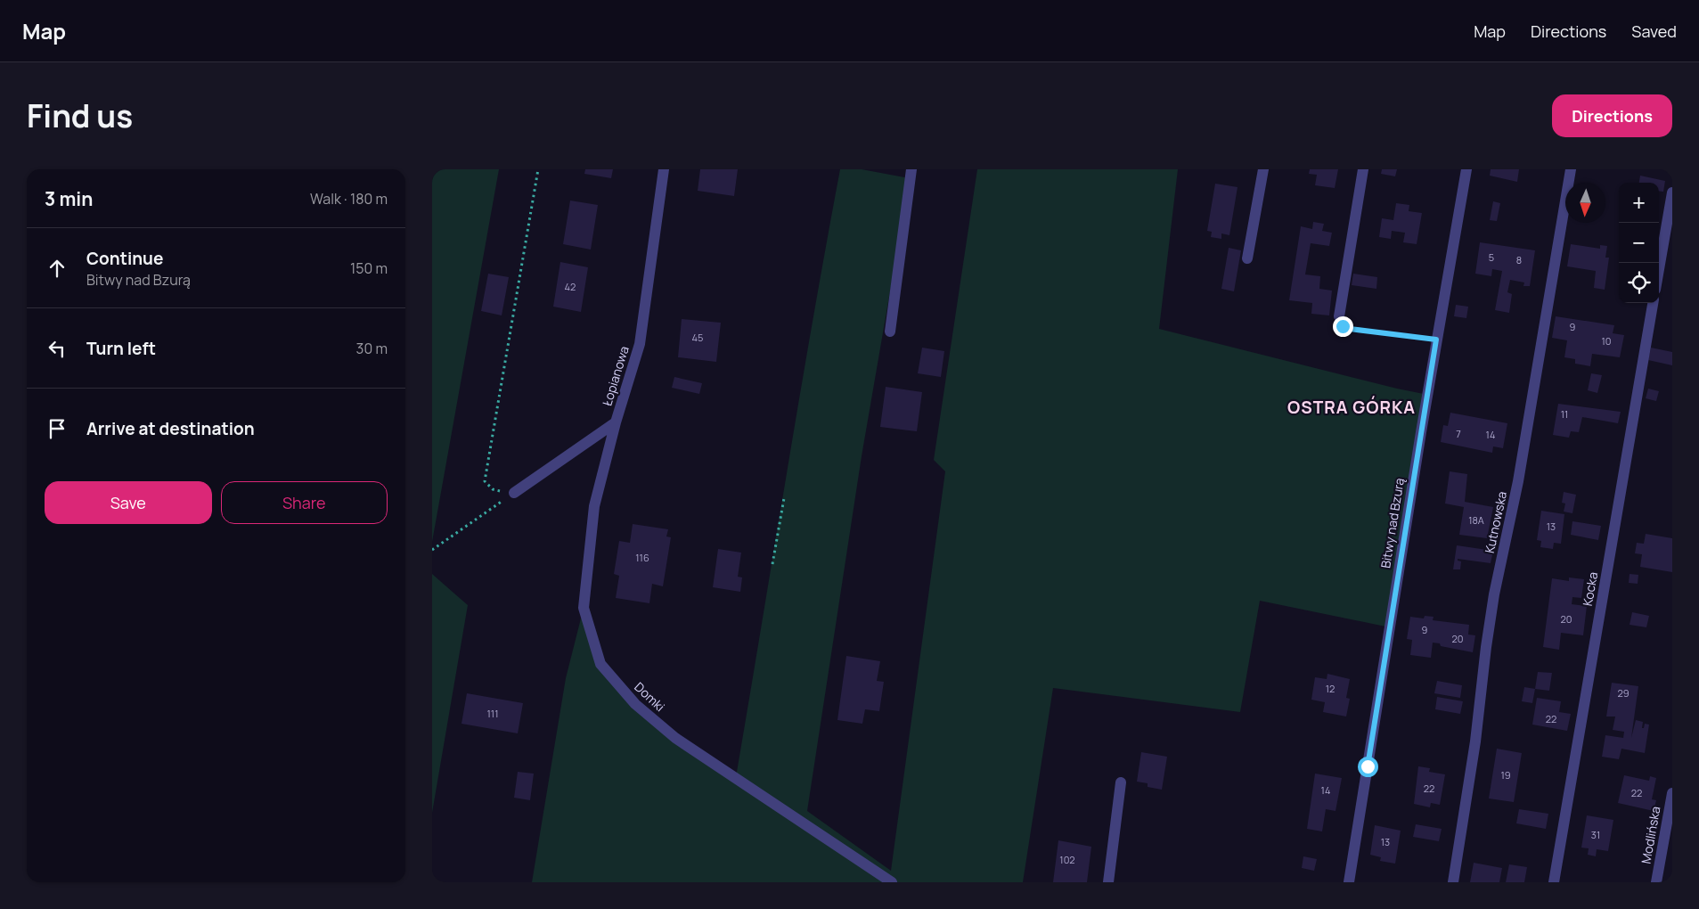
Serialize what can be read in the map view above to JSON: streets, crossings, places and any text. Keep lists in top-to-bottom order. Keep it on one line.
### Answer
{"streets":{"street":["Łopianowa","Kutnowska","Bitwy nad Bzurą","Kocka","Domki","Modlińska"]},"crossings":[["Łopianowa","Domki"]],"districts":["OSTRA GÓRKA"],"house_numbers":["5","8","42","9","45","10","11","7","14","18A","13","116","20","9","20","12","29","111","22","19","22","14","22","31","13","102"],"north":"bottom","page":{"header":"Map","nav":["Map","Directions","Saved"],"title":"Find us","buttons":["Directions",["Save","Share"]],"heading":["3 min","Walk · 180 m"],"map_buttons":["+","−"],"list":[["Continue","Bitwy nad Bzurą","150 m"],["Turn left","30 m"],"Arrive at destination"]}}
